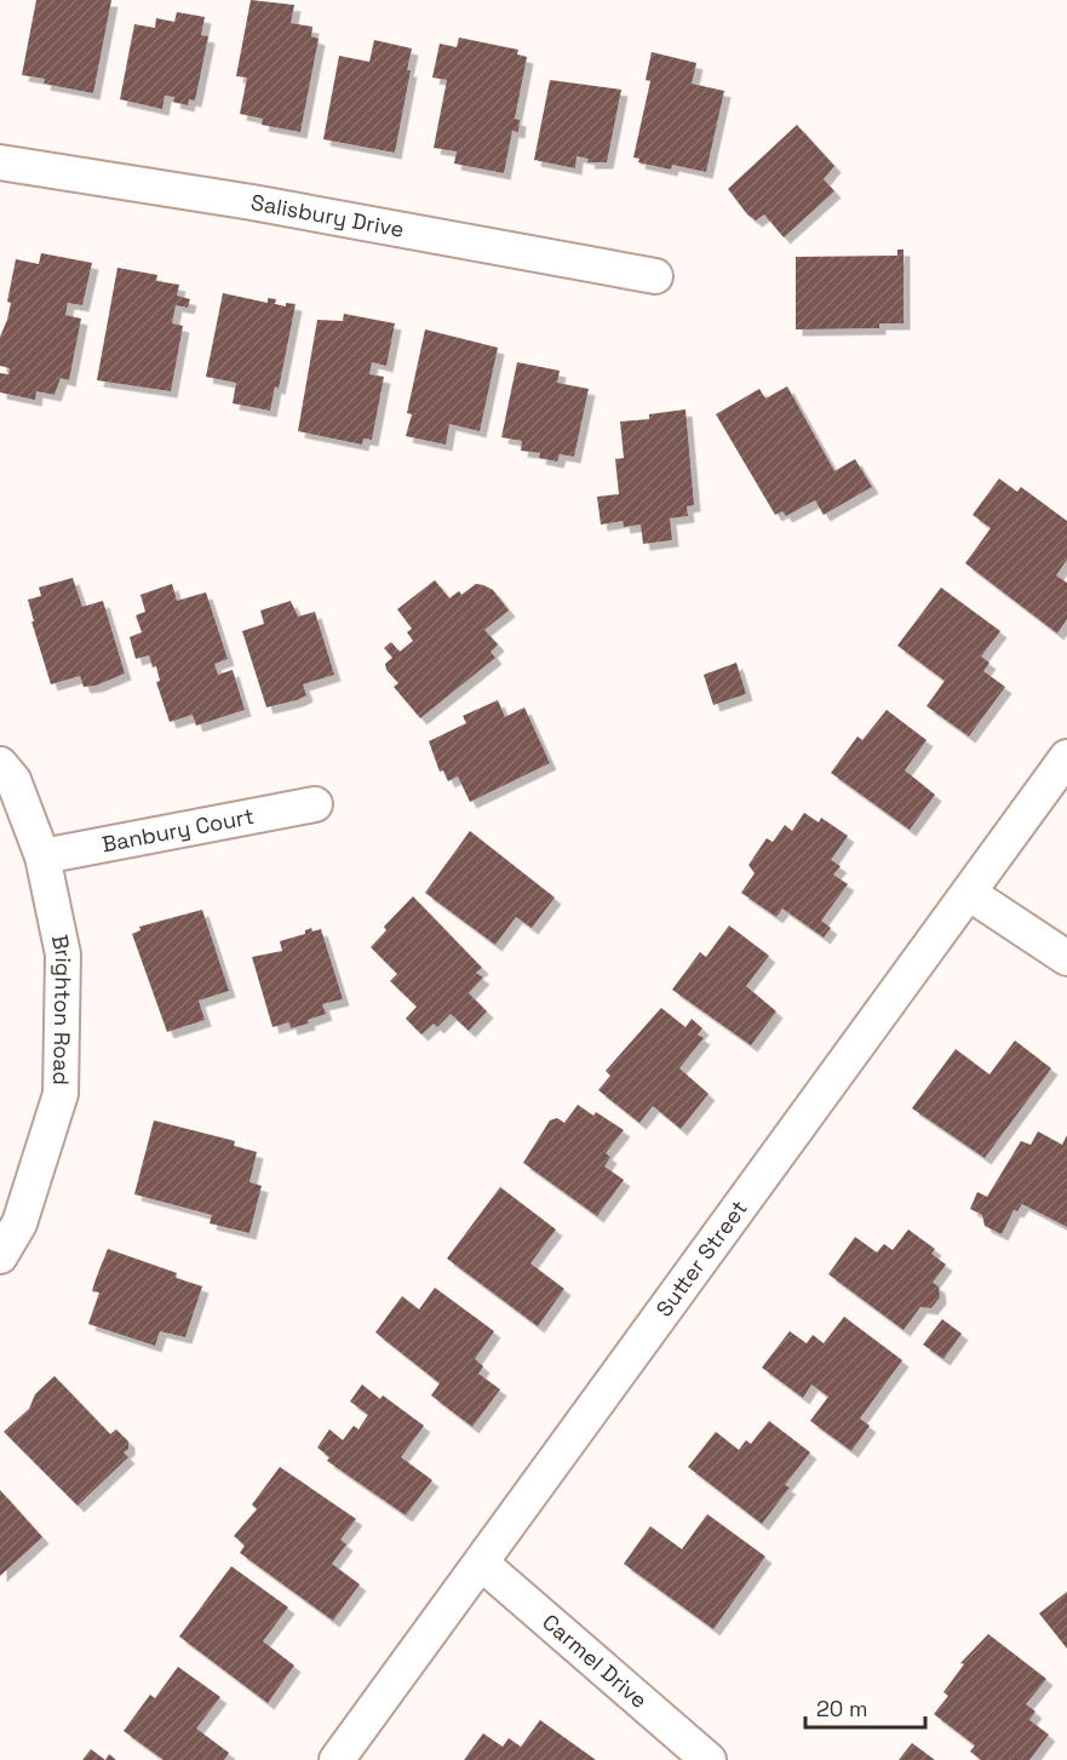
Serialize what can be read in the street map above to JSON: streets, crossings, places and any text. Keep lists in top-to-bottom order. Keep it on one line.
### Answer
{"streets":{"street":["Salisbury Drive","Banbury Court","Brighton Road","Sutter Street","Carmel Drive"]},"crossings":[["Banbury Court","Brighton Road"],["Sutter Street","Carmel Drive"]],"scale_bar":"20 m"}
